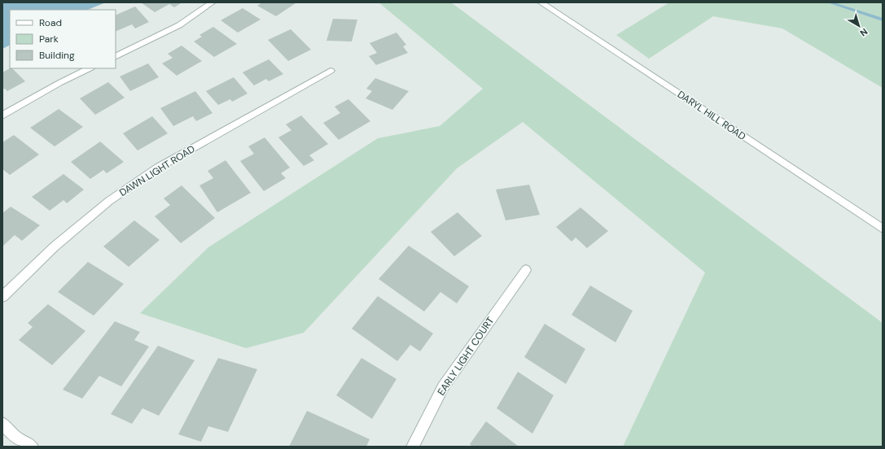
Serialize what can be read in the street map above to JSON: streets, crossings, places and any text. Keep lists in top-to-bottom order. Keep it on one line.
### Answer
{"streets":{"street":["DARYL HILL ROAD","DAWN LIGHT ROAD","EARLY LIGHT COURT"]},"legend":["Road","Park","Building"],"north":"bottom right"}
